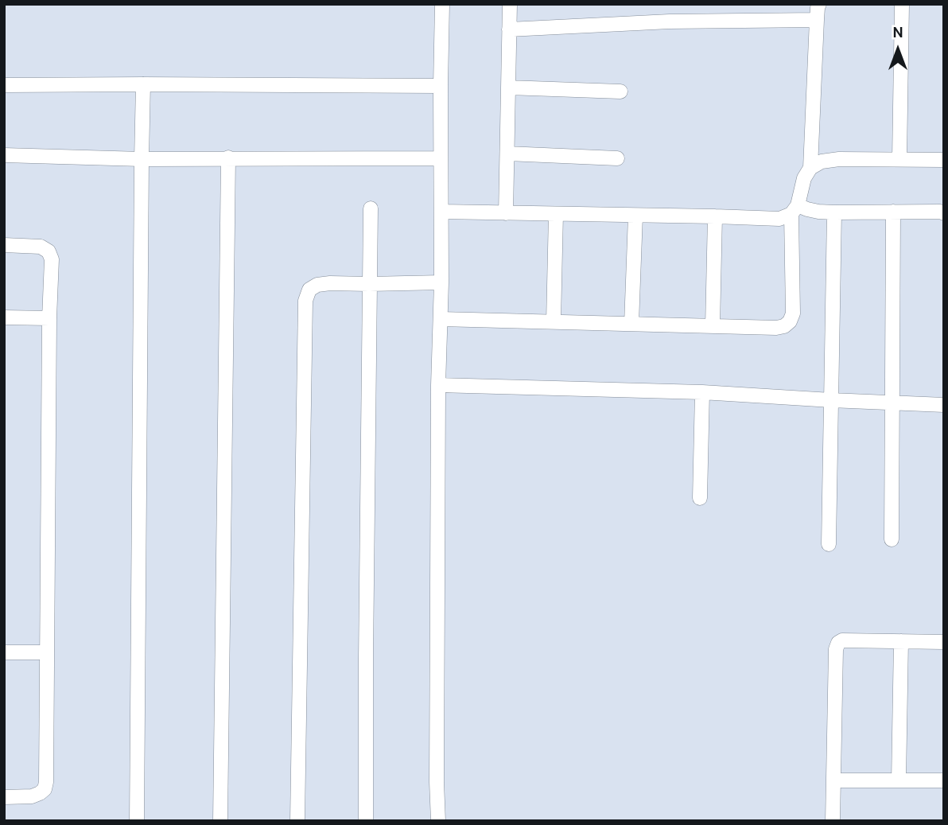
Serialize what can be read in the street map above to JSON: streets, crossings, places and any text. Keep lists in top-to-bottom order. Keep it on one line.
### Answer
{"north":"top"}
